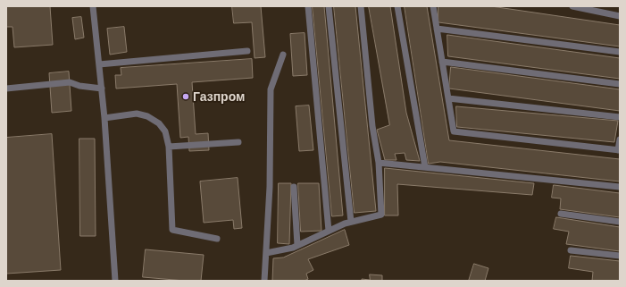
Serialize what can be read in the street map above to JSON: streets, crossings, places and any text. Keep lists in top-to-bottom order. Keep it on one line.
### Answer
{"places":["Газпром"]}
